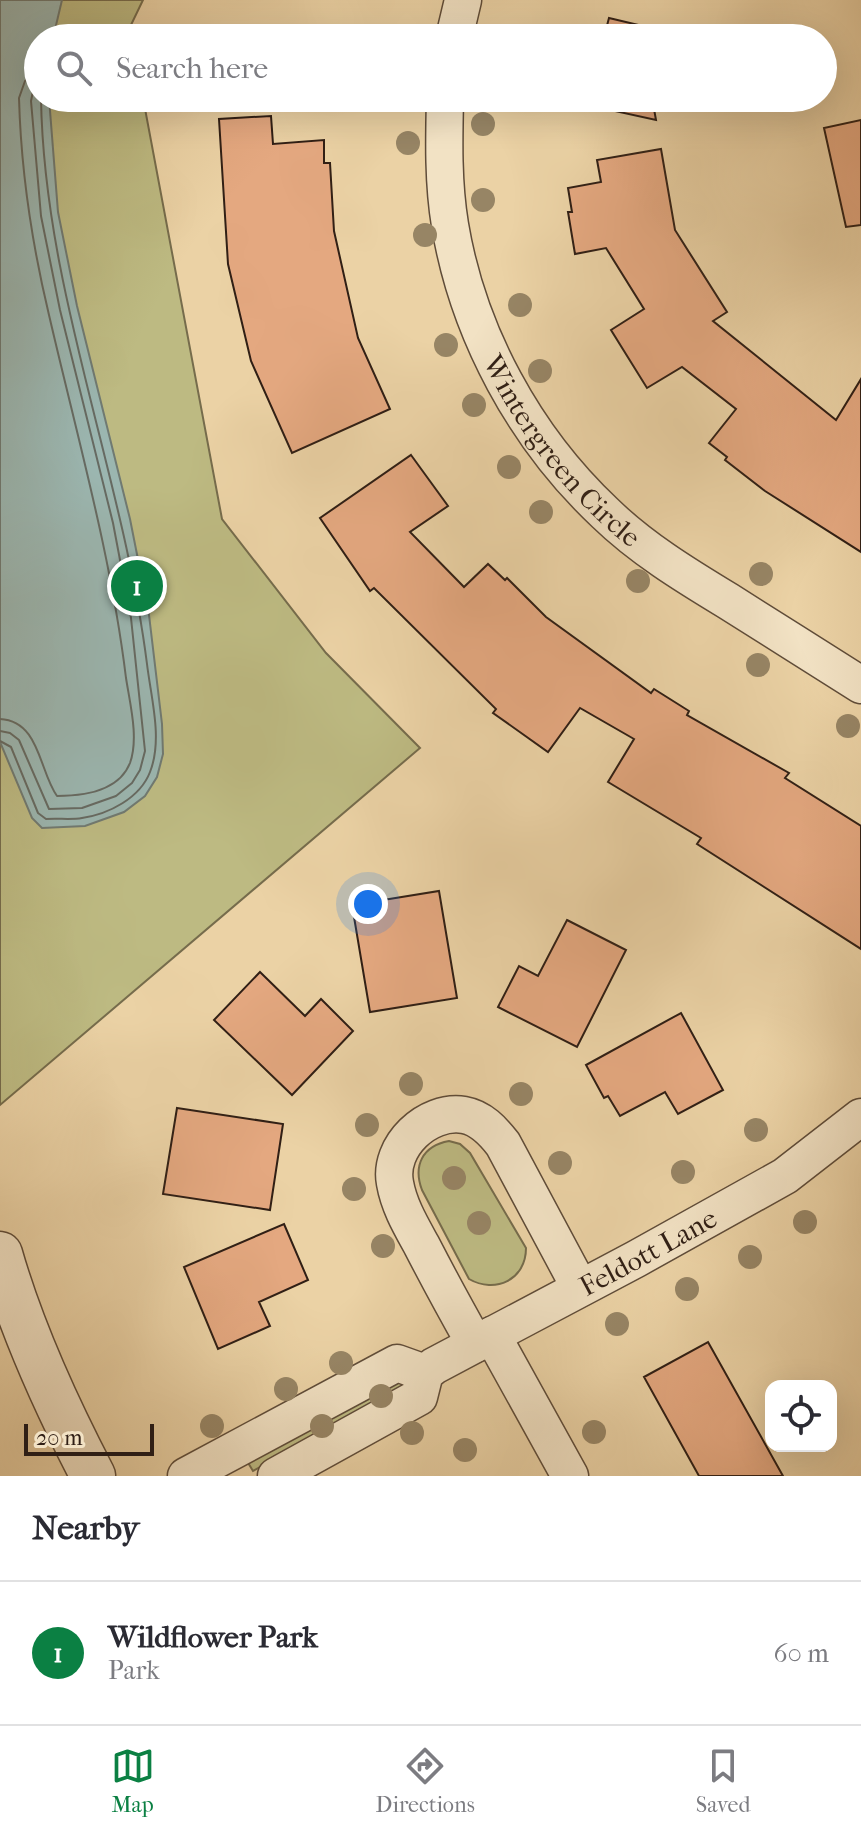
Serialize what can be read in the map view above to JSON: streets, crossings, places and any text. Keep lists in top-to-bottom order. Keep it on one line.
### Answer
{"streets":{"street":["Wintergreen Circle","Feldott Lane"]},"scale_bar":"20 m","page":{"search":"Search here","pins":"1","scale":"20 m","heading":"Nearby","list":[{"mark":"1","name":"Wildflower Park","note":"Park","value":"60 m"}],"nav":["Map","Directions","Saved"]}}
